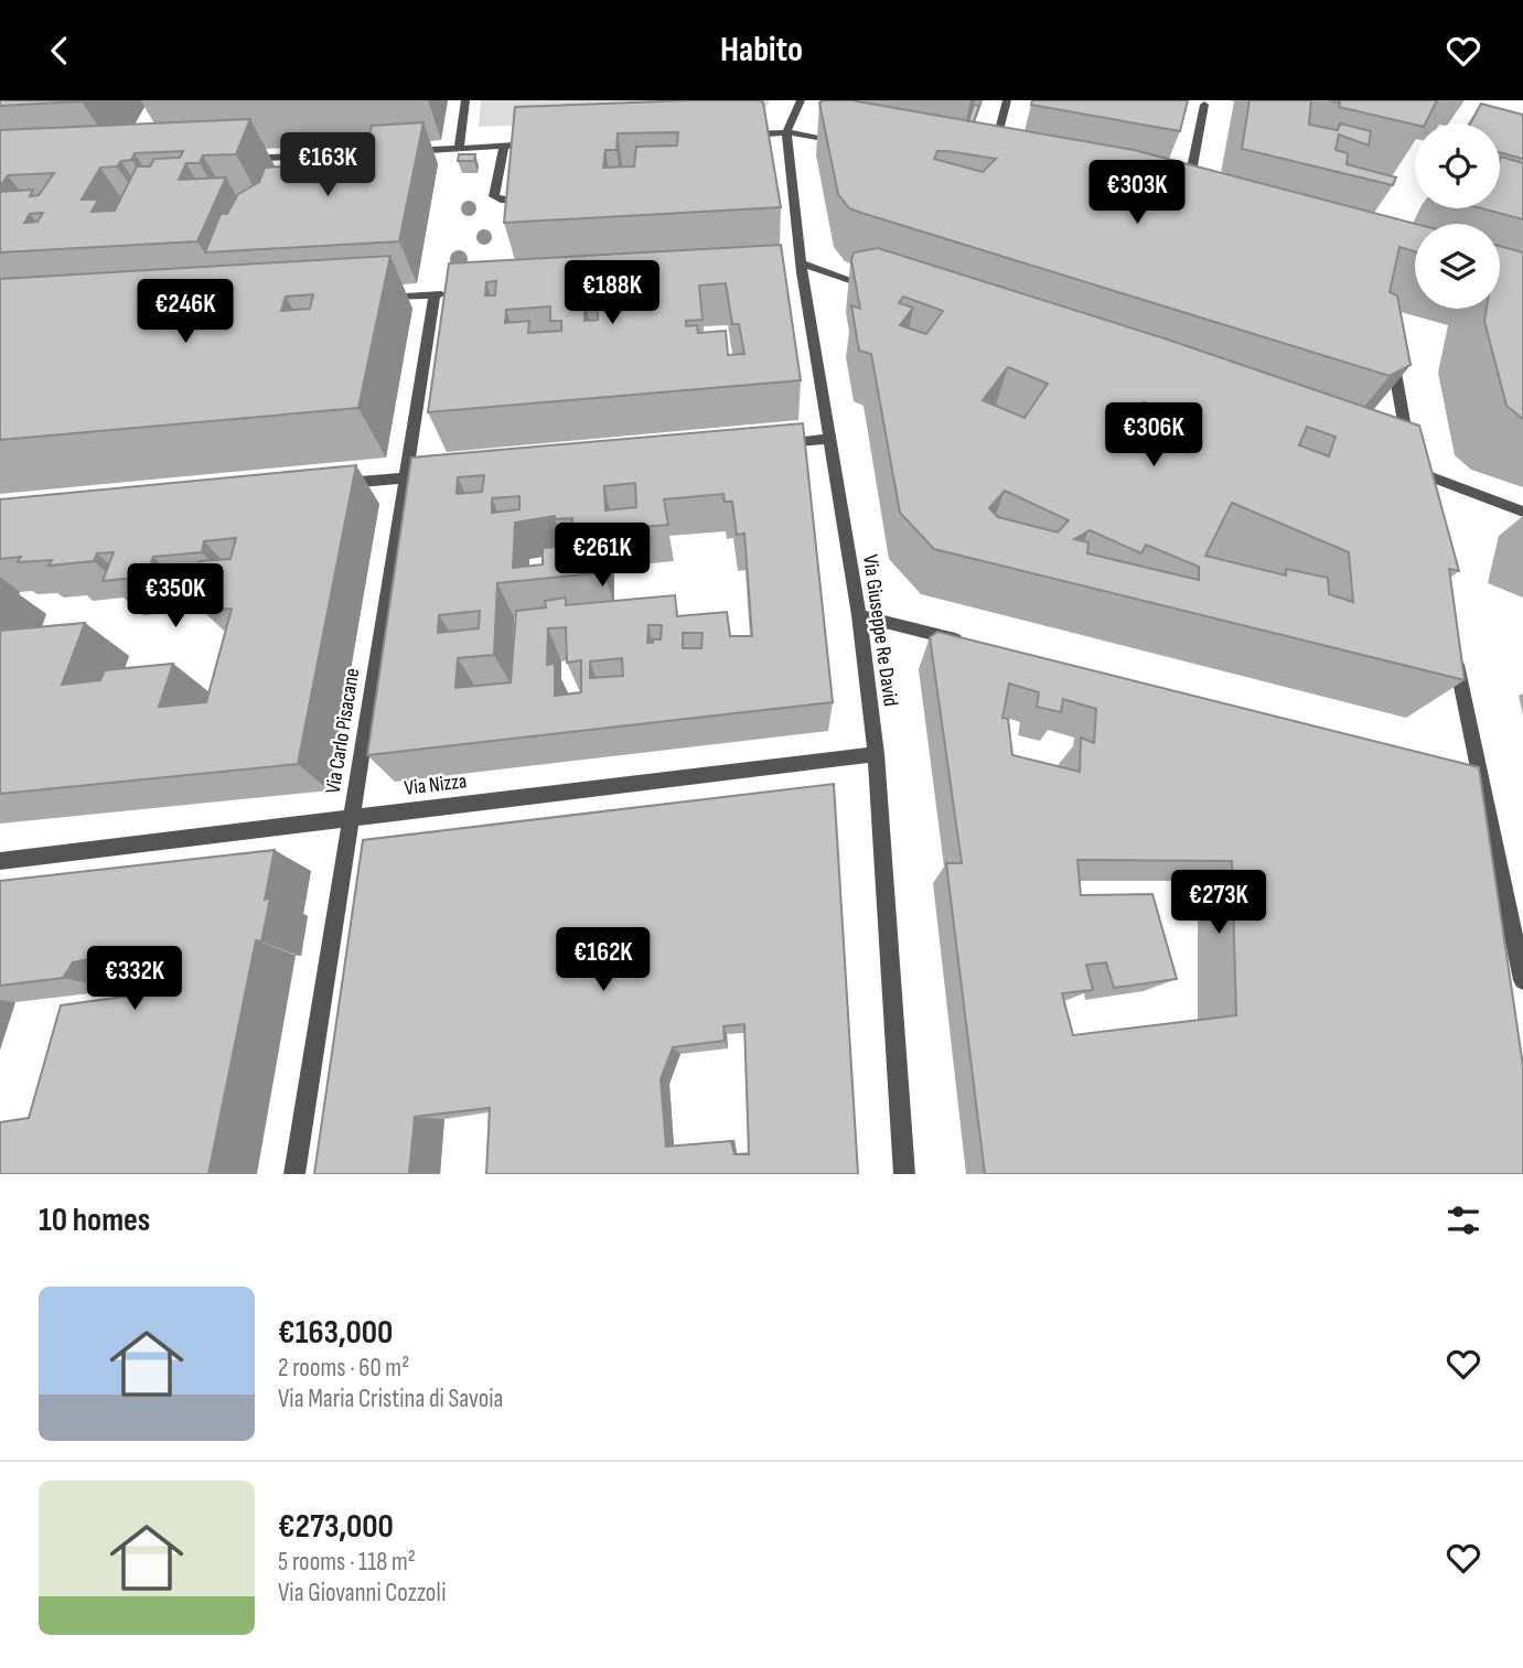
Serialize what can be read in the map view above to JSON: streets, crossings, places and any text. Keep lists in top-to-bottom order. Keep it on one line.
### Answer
{"streets":{"street":["Via Giuseppe Re David","Via Carlo Pisacane","Via Nizza"]},"crossings":[["Via Giuseppe Re David","Via Nizza"],["Via Carlo Pisacane","Via Nizza"]],"page":{"header":"Habito","price":["€163K","€303K","€188K","€246K","€306K","€261K","€350K","€273K","€162K","€332K"],"heading":"10 homes","list":[{"name":"€163,000","note":"2 rooms · 60 m² · Via Maria Cristina di Savoia"},{"name":"€273,000","note":"5 rooms · 118 m² · Via Giovanni Cozzoli"}]}}
